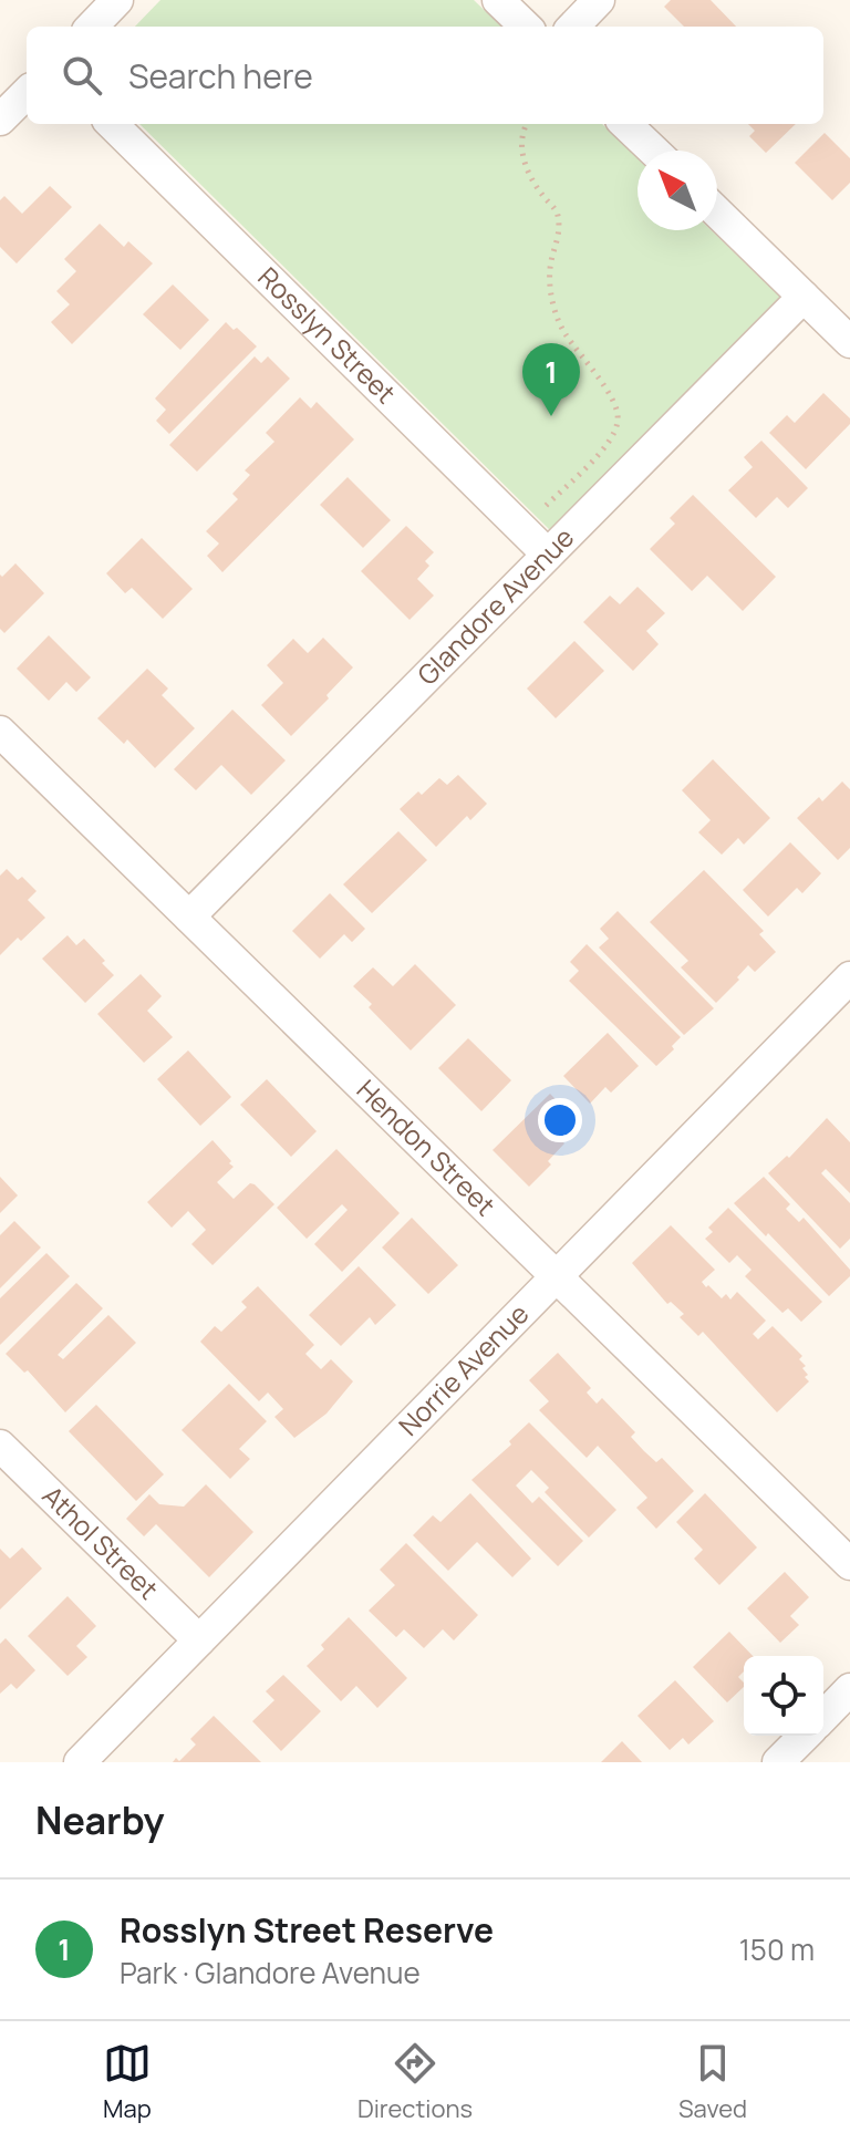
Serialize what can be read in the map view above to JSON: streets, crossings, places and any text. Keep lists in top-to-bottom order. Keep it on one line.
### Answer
{"streets":{"street":["Rosslyn Street","Glandore Avenue","Hendon Street","Norrie Avenue","Athol Street"]},"crossings":[["Rosslyn Street","Glandore Avenue"],["Glandore Avenue","Hendon Street"],["Hendon Street","Norrie Avenue"],["Norrie Avenue","Athol Street"]],"north":"top left","page":{"search":"Search here","pins":"1","heading":"Nearby","list":[{"mark":"1","name":"Rosslyn Street Reserve","note":"Park · Glandore Avenue","value":"150 m"}],"nav":["Map","Directions","Saved"]}}
